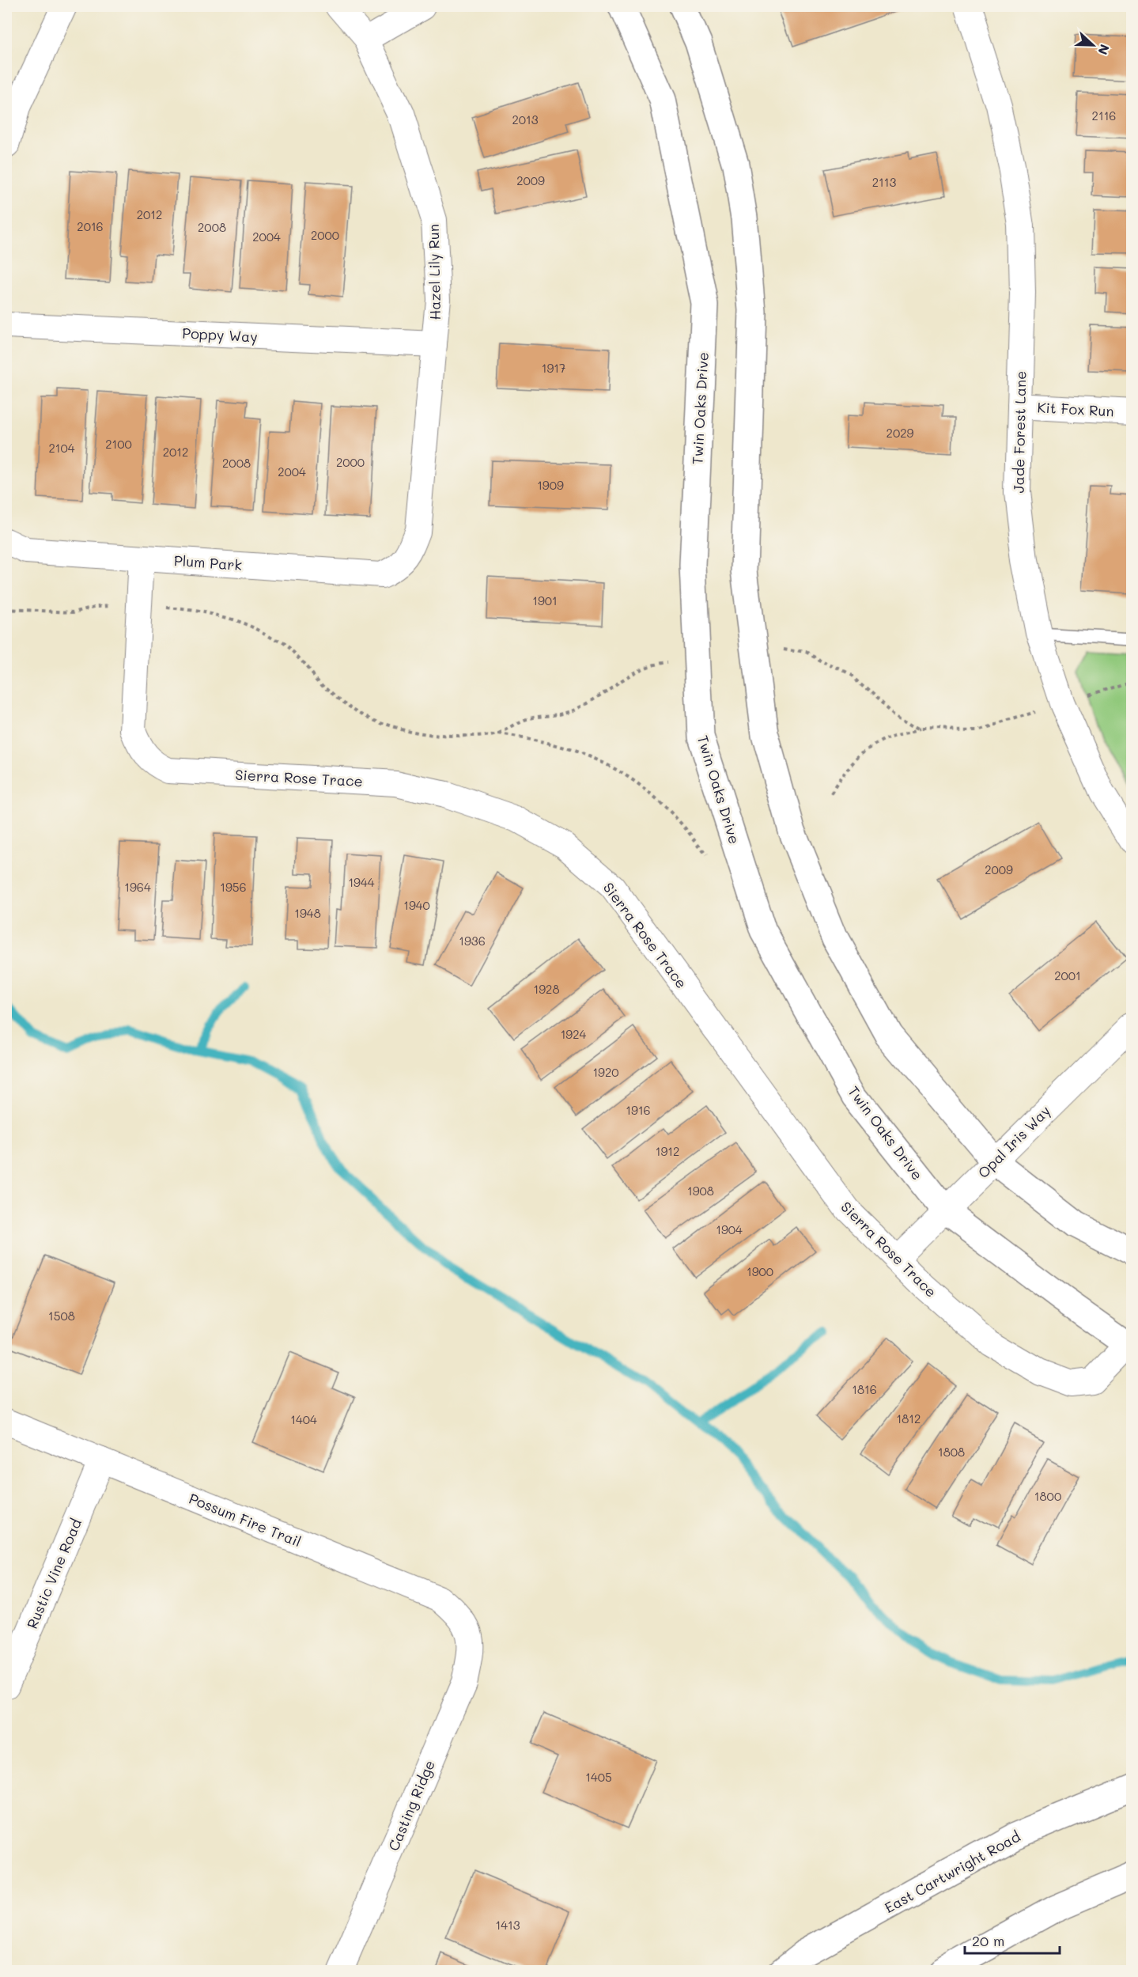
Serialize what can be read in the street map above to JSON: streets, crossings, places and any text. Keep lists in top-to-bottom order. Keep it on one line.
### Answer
{"streets":{"street":["Hazel Lily Run","Poppy Way","Twin Oaks Drive","Kit Fox Run","Jade Forest Lane","Plum Park","Sierra Rose Trace","Opal Iris Way","Possum Fire Trail","Rustic Vine Road","Casting Ridge","East Cartwright Road"]},"crossings":[["Hazel Lily Run","Poppy Way"],["Hazel Lily Run","Plum Park"],["Twin Oaks Drive","Sierra Rose Trace"],["Twin Oaks Drive","Opal Iris Way"],["Kit Fox Run","Jade Forest Lane"],["Plum Park","Sierra Rose Trace"],["Sierra Rose Trace","Opal Iris Way"],["Possum Fire Trail","Rustic Vine Road"],["Possum Fire Trail","Casting Ridge"]],"house_numbers":["2116","2013","2009","2113","2012","2016","2008","2000","2004","1917","2029","2100","2104","2012","2000","2008","2004","1909","1901","2009","1944","1964","1956","1940","1948","1936","2001","1928","1924","1920","1916","1912","1908","1904","1900","1508","1816","1812","1404","1808","1800","1405","1413"],"scale_bar":"20 m","north":"right"}
